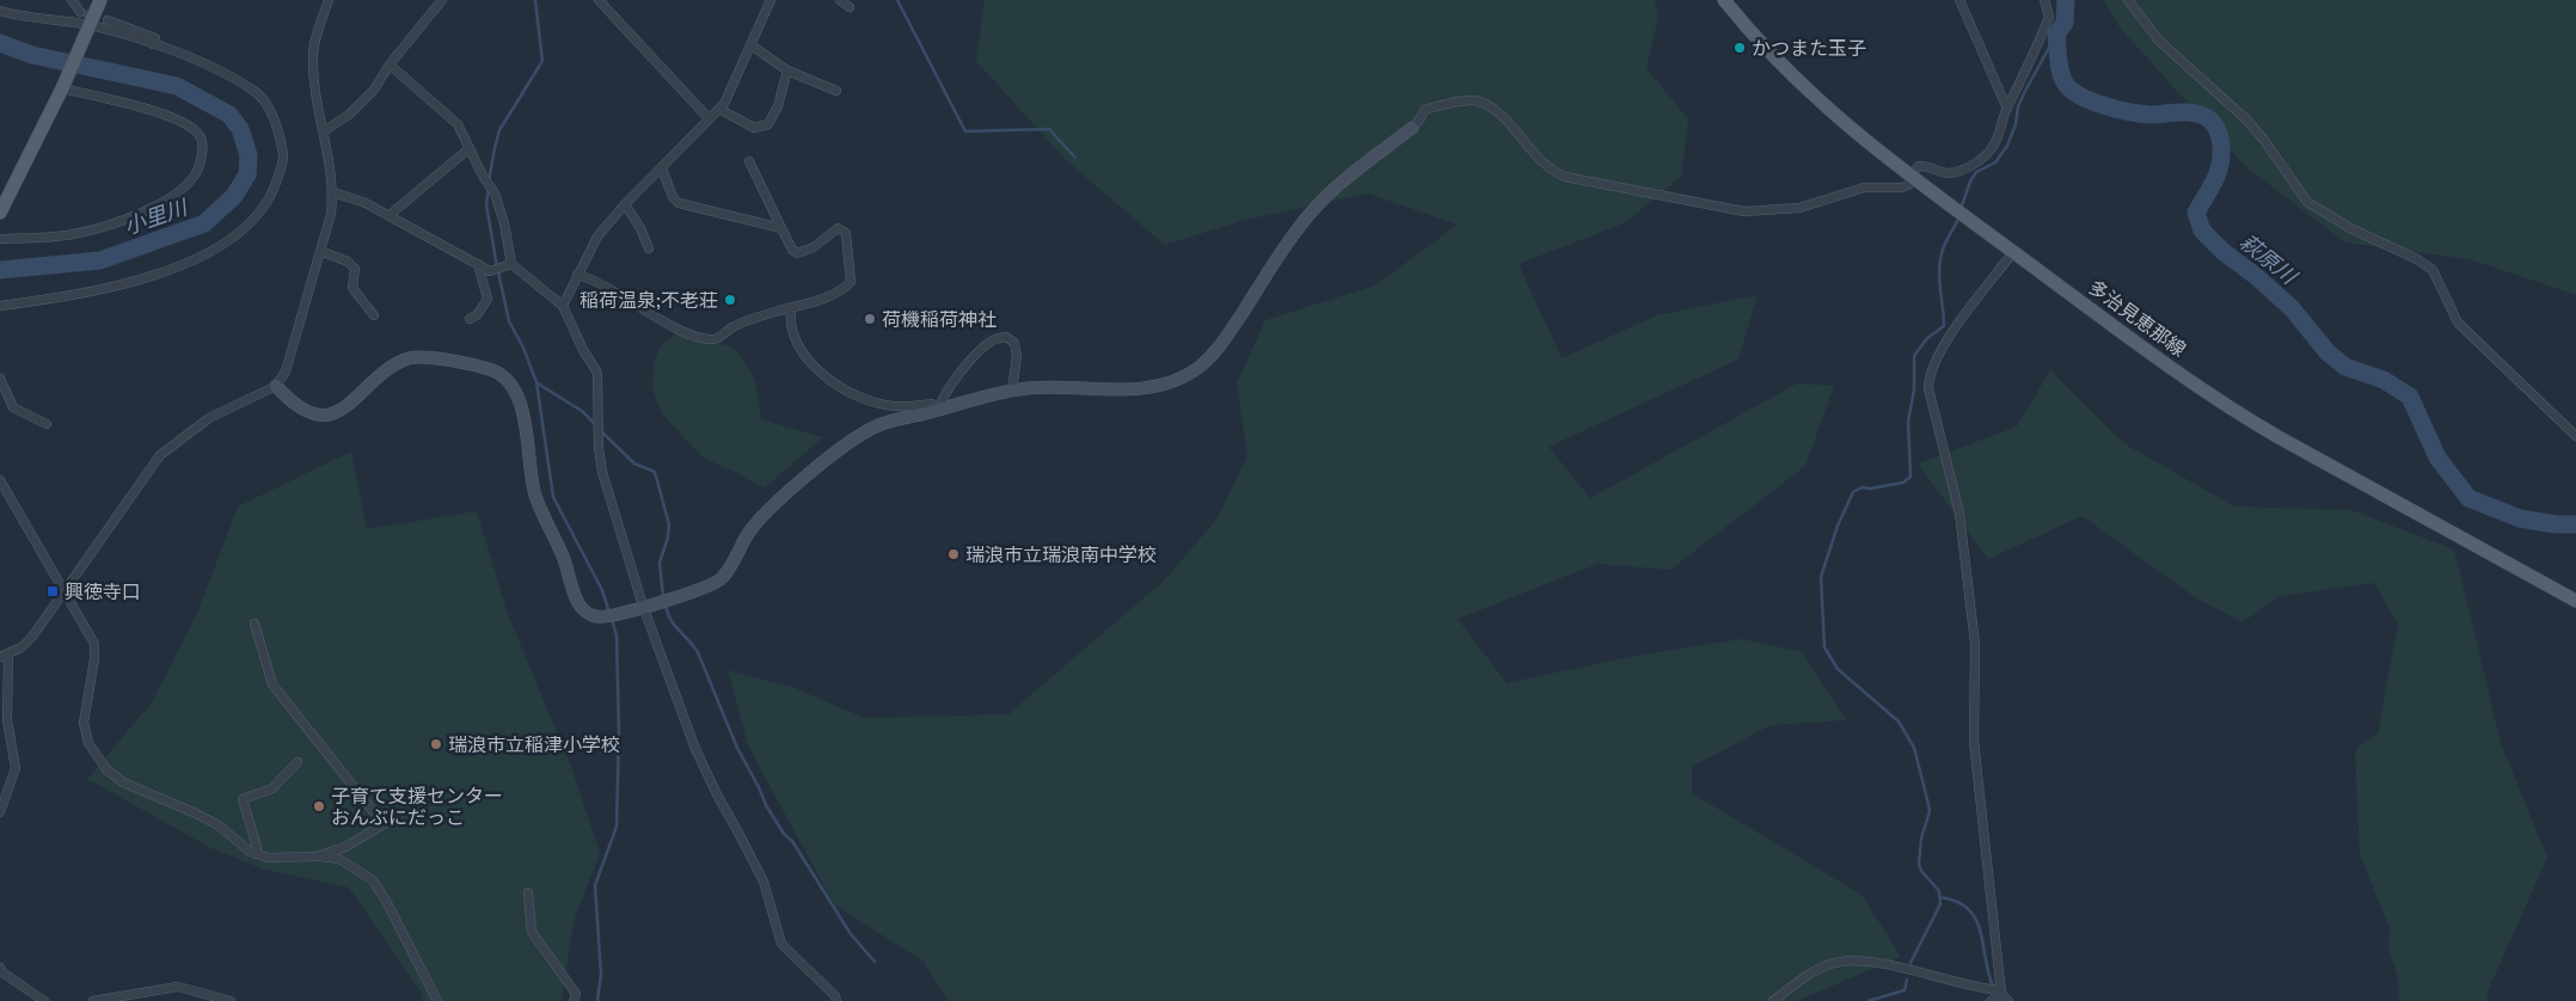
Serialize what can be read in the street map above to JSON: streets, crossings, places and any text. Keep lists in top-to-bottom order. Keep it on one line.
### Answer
{"streets":{"main road":["多治見恵那線"]},"water":["小里川","萩原川"],"places":{"other":["かつまた玉子","稲荷温泉;不老荘","荷機稲荷神社","瑞浪市立瑞浪南中学校","瑞浪市立稲津小学校","子育て支援センター おんぶにだっこ"],"transit":["興徳寺口"]}}
